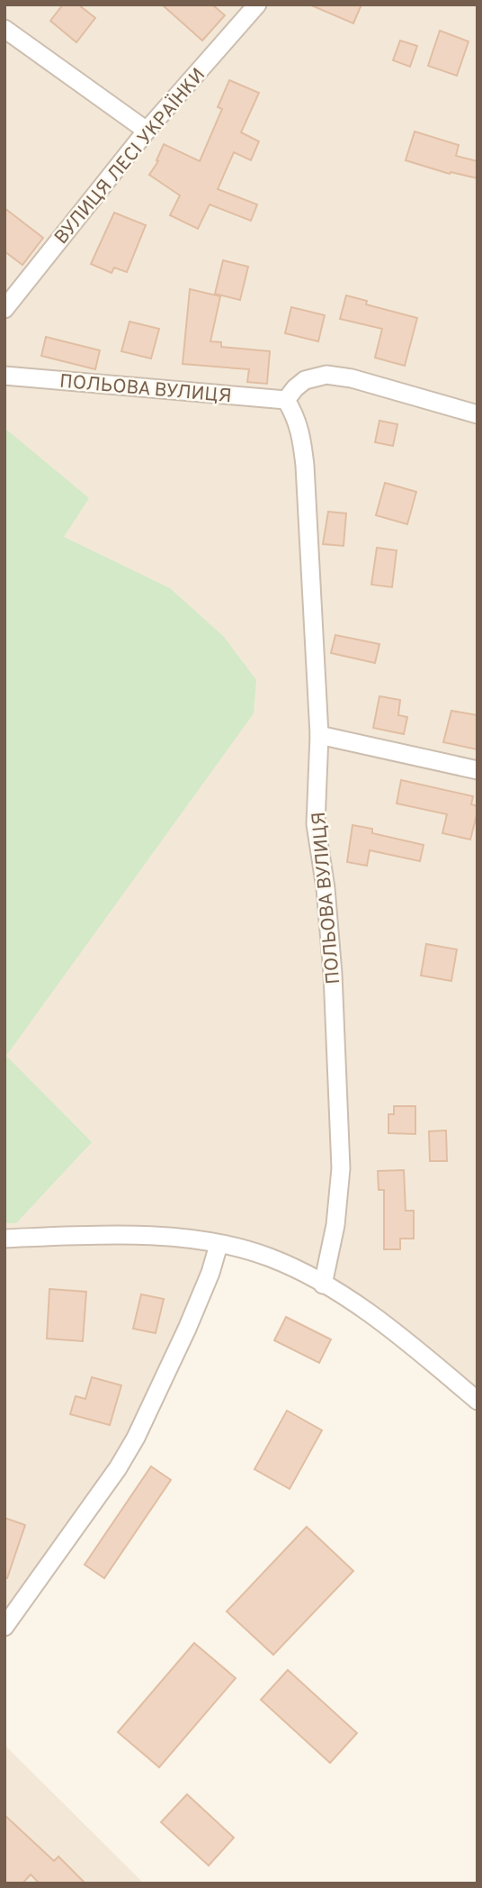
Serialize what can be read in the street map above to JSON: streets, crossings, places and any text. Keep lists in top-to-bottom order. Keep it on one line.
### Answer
{"streets":{"street":["ВУЛИЦЯ ЛЕСІ УКРАЇНКИ","ПОЛЬОВА ВУЛИЦЯ"]}}
